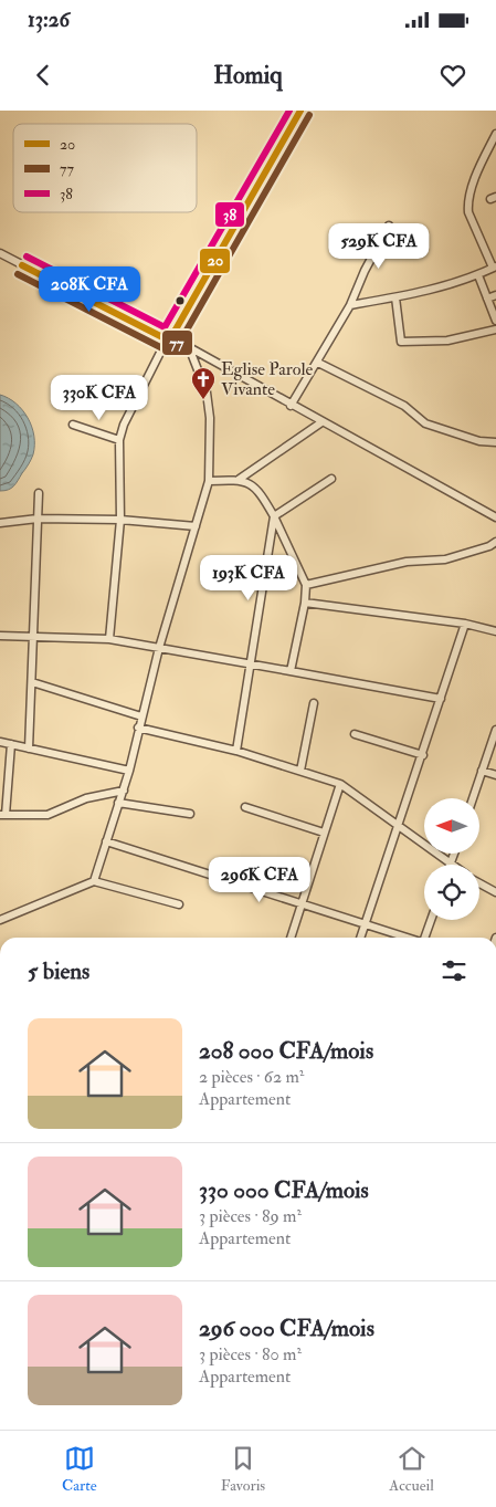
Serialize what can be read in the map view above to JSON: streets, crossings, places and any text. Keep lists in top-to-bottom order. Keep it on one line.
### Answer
{"places":{"church":["Eglise Parole Vivante"]},"lines":["transit line 20","transit line 38","transit line 77"],"legend":["20","77","38"],"north":"left","page":{"status":"13:26","header":"Homiq","price":["529K CFA","208K CFA","330K CFA","193K CFA","296K CFA"],"heading":"5 biens","list":[{"name":"208 000 CFA/mois","note":"2 pièces · 62 m² · Appartement"},{"name":"330 000 CFA/mois","note":"3 pièces · 89 m² · Appartement"},{"name":"296 000 CFA/mois","note":"3 pièces · 80 m² · Appartement"}],"tabs":["Carte","Favoris","Accueil"]}}
